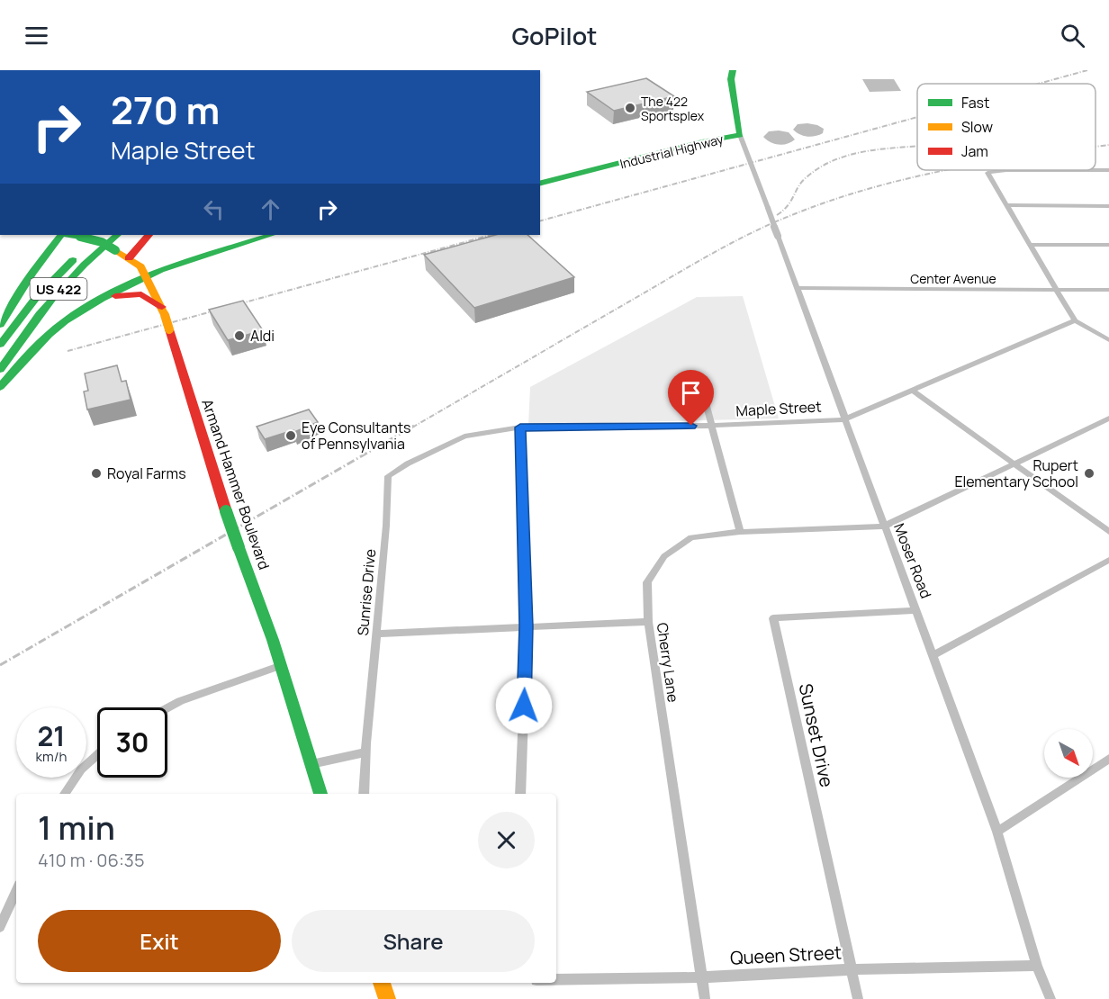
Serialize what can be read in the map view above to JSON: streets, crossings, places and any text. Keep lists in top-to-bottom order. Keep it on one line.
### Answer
{"streets":{"main road":["Industrial Highway","US 422","Armand Hammer Boulevard"],"street":["Center Avenue","Maple Street","Moser Road","Sunrise Drive","Cherry Lane","Sunset Drive","Queen Street"]},"crossings":[["Industrial Highway","Moser Road"],["Center Avenue","Moser Road"],["Maple Street","Moser Road"],["Maple Street","Sunrise Drive"],["Moser Road","Cherry Lane"],["Moser Road","Sunset Drive"],["Moser Road","Queen Street"],["Cherry Lane","Queen Street"],["Sunset Drive","Queen Street"]],"places":["The 422 Sportsplex","Aldi","Eye Consultants of Pennsylvania","Royal Farms","Rupert Elementary School"],"legend":["Fast","Slow","Jam"],"north":"bottom right","page":{"header":"GoPilot","turn":["270 m","Maple Street"],"speed":"21 km/h","limit":"30","heading":["1 min","410 m · 06:35"],"buttons":["Exit","Share"]}}
